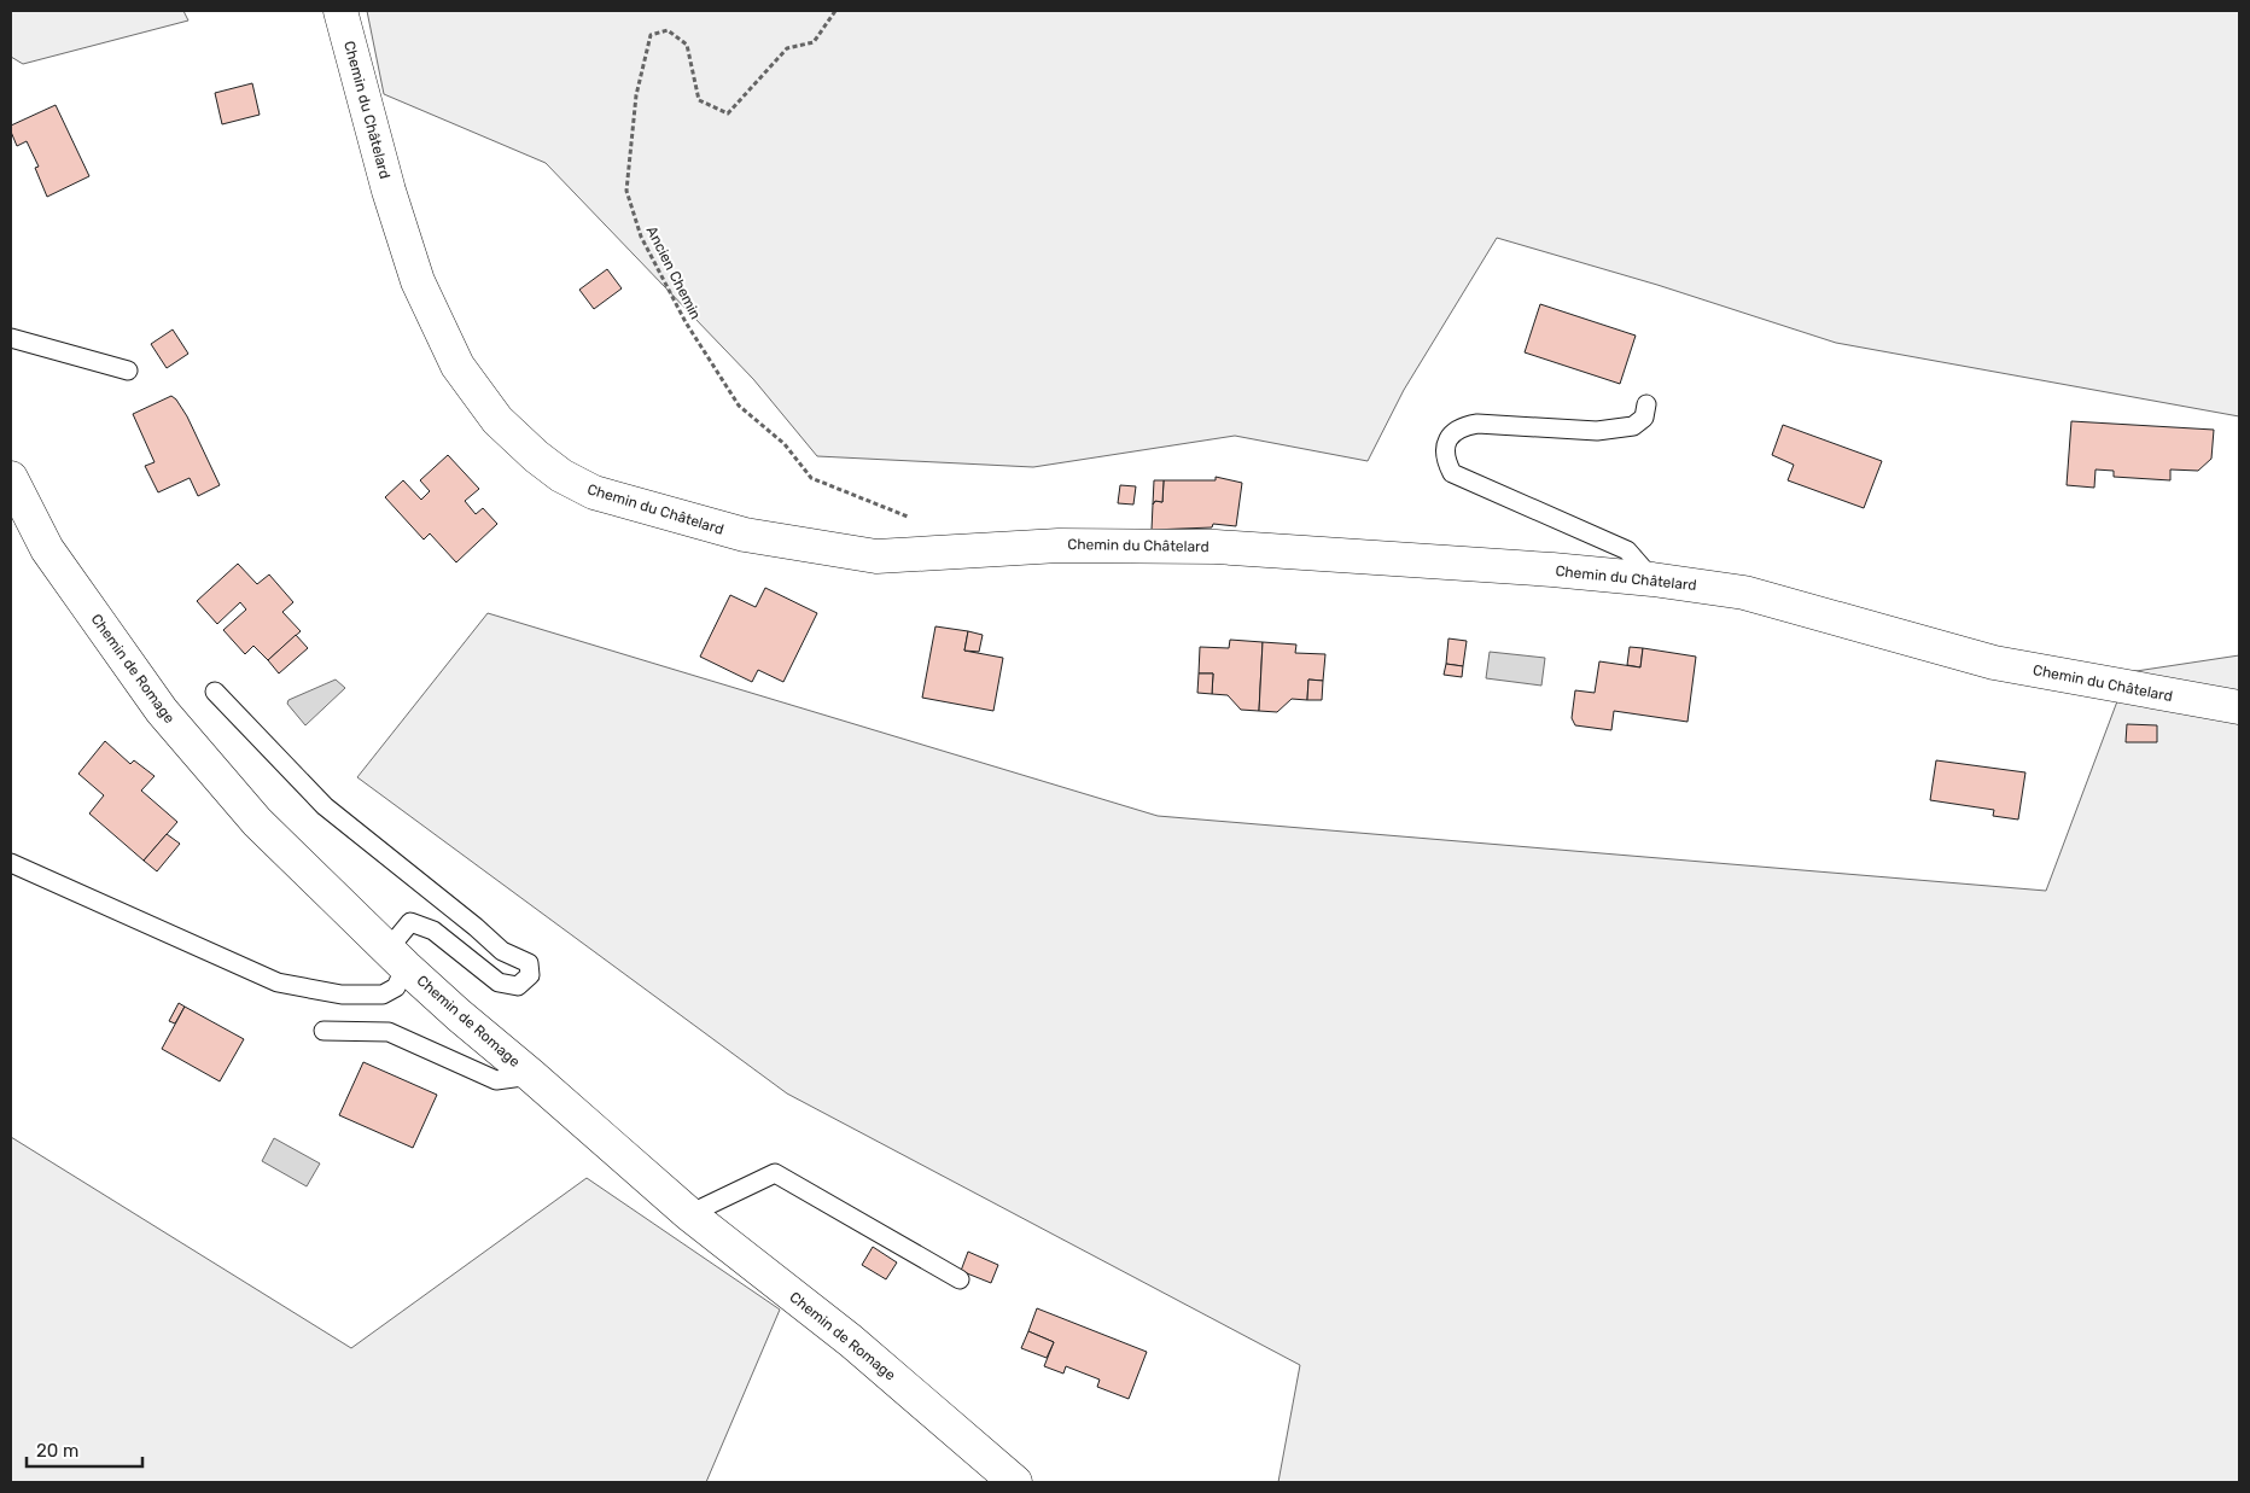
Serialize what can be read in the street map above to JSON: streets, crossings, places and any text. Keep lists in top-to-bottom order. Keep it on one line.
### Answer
{"streets":{"street":["Chemin du Châtelard","Chemin de Romage"],"path":["Ancien Chemin"]},"scale_bar":"20 m"}
